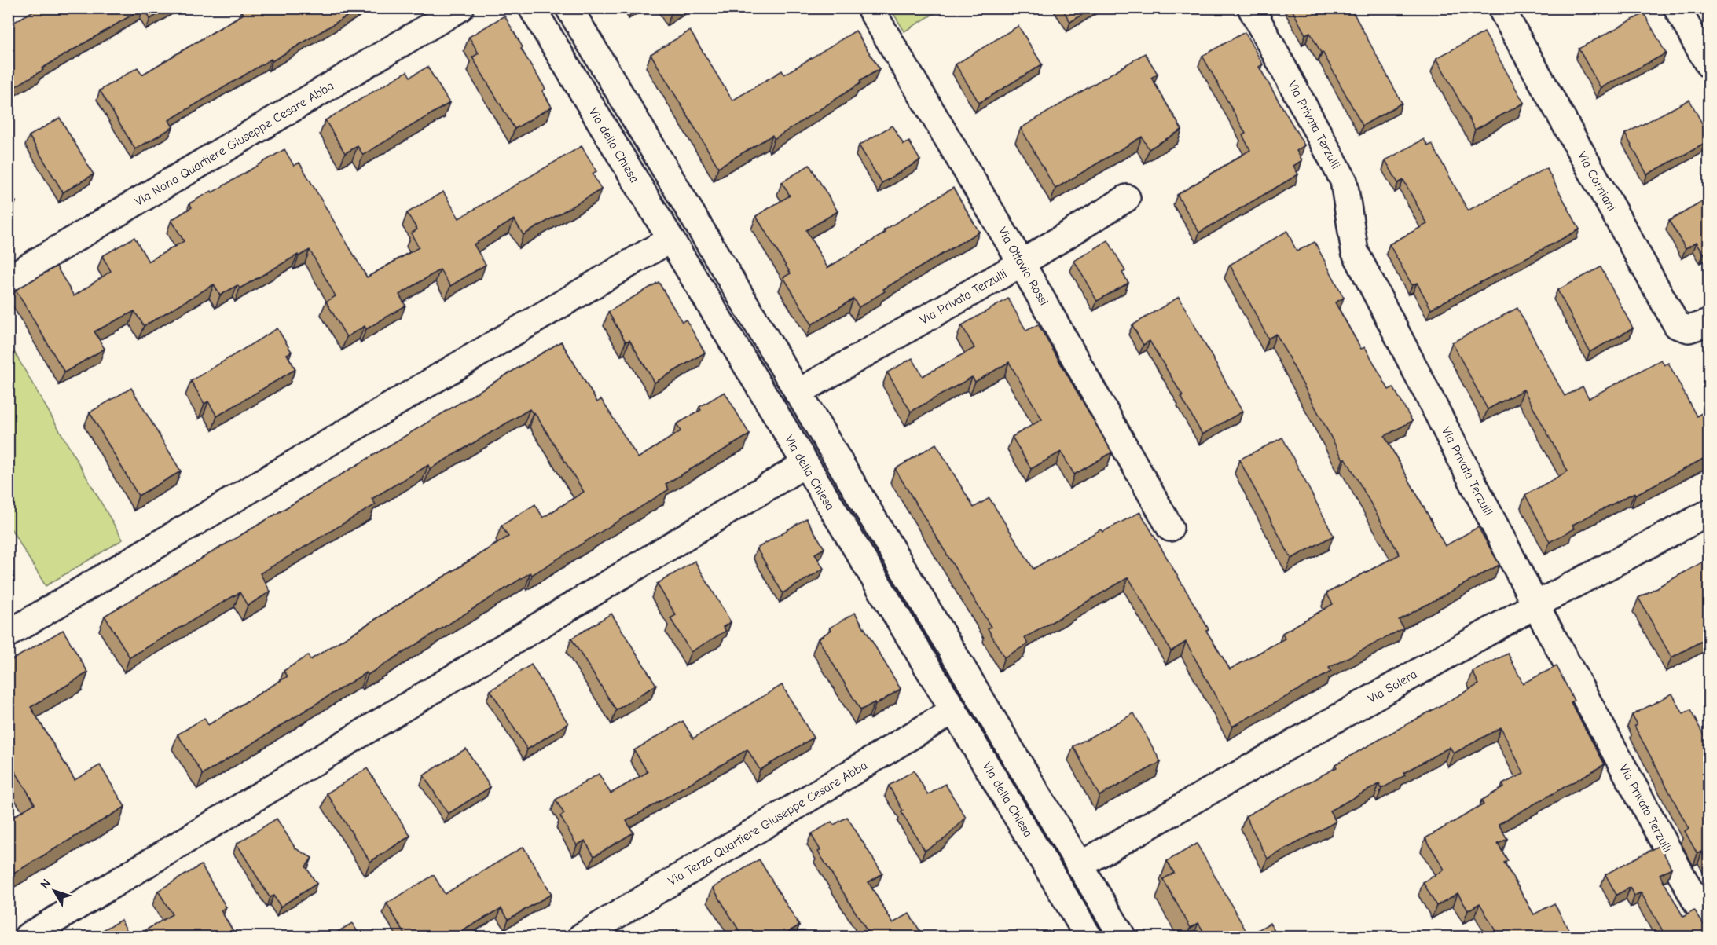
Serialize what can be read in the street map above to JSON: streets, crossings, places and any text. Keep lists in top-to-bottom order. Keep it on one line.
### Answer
{"streets":{"street":["Via Privata Terzulli","Via Nona Quartiere Giuseppe Cesare Abba","Via della Chiesa","Via Corniani","Via Ottavio Rossi","Via Solera","Via Terza Quartiere Giuseppe Cesare Abba"]},"crossings":[["Via Privata Terzulli","Via Ottavio Rossi"],["Via Privata Terzulli","Via Solera"],["Via della Chiesa","Via Terza Quartiere Giuseppe Cesare Abba"]],"north":"top left"}
